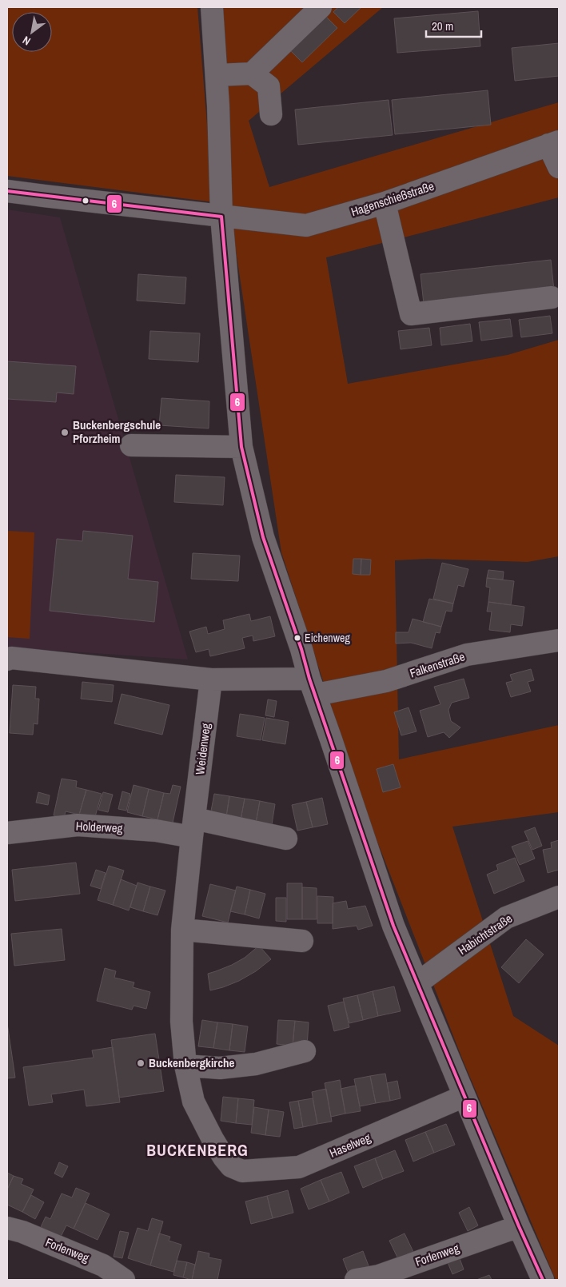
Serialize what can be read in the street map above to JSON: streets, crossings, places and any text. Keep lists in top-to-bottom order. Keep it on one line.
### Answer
{"streets":{"street":["Hagenschießstraße","Falkenstraße","Weidenweg","Holderweg","Habichtstraße","Haselweg","Forlenweg"]},"crossings":[["Weidenweg","Holderweg"],["Weidenweg","Haselweg"]],"districts":["BUCKENBERG"],"places":["Buckenbergschule Pforzheim","Eichenweg","Buckenbergkirche"],"lines":["transit line 6"],"scale_bar":"20 m","north":"bottom left"}
